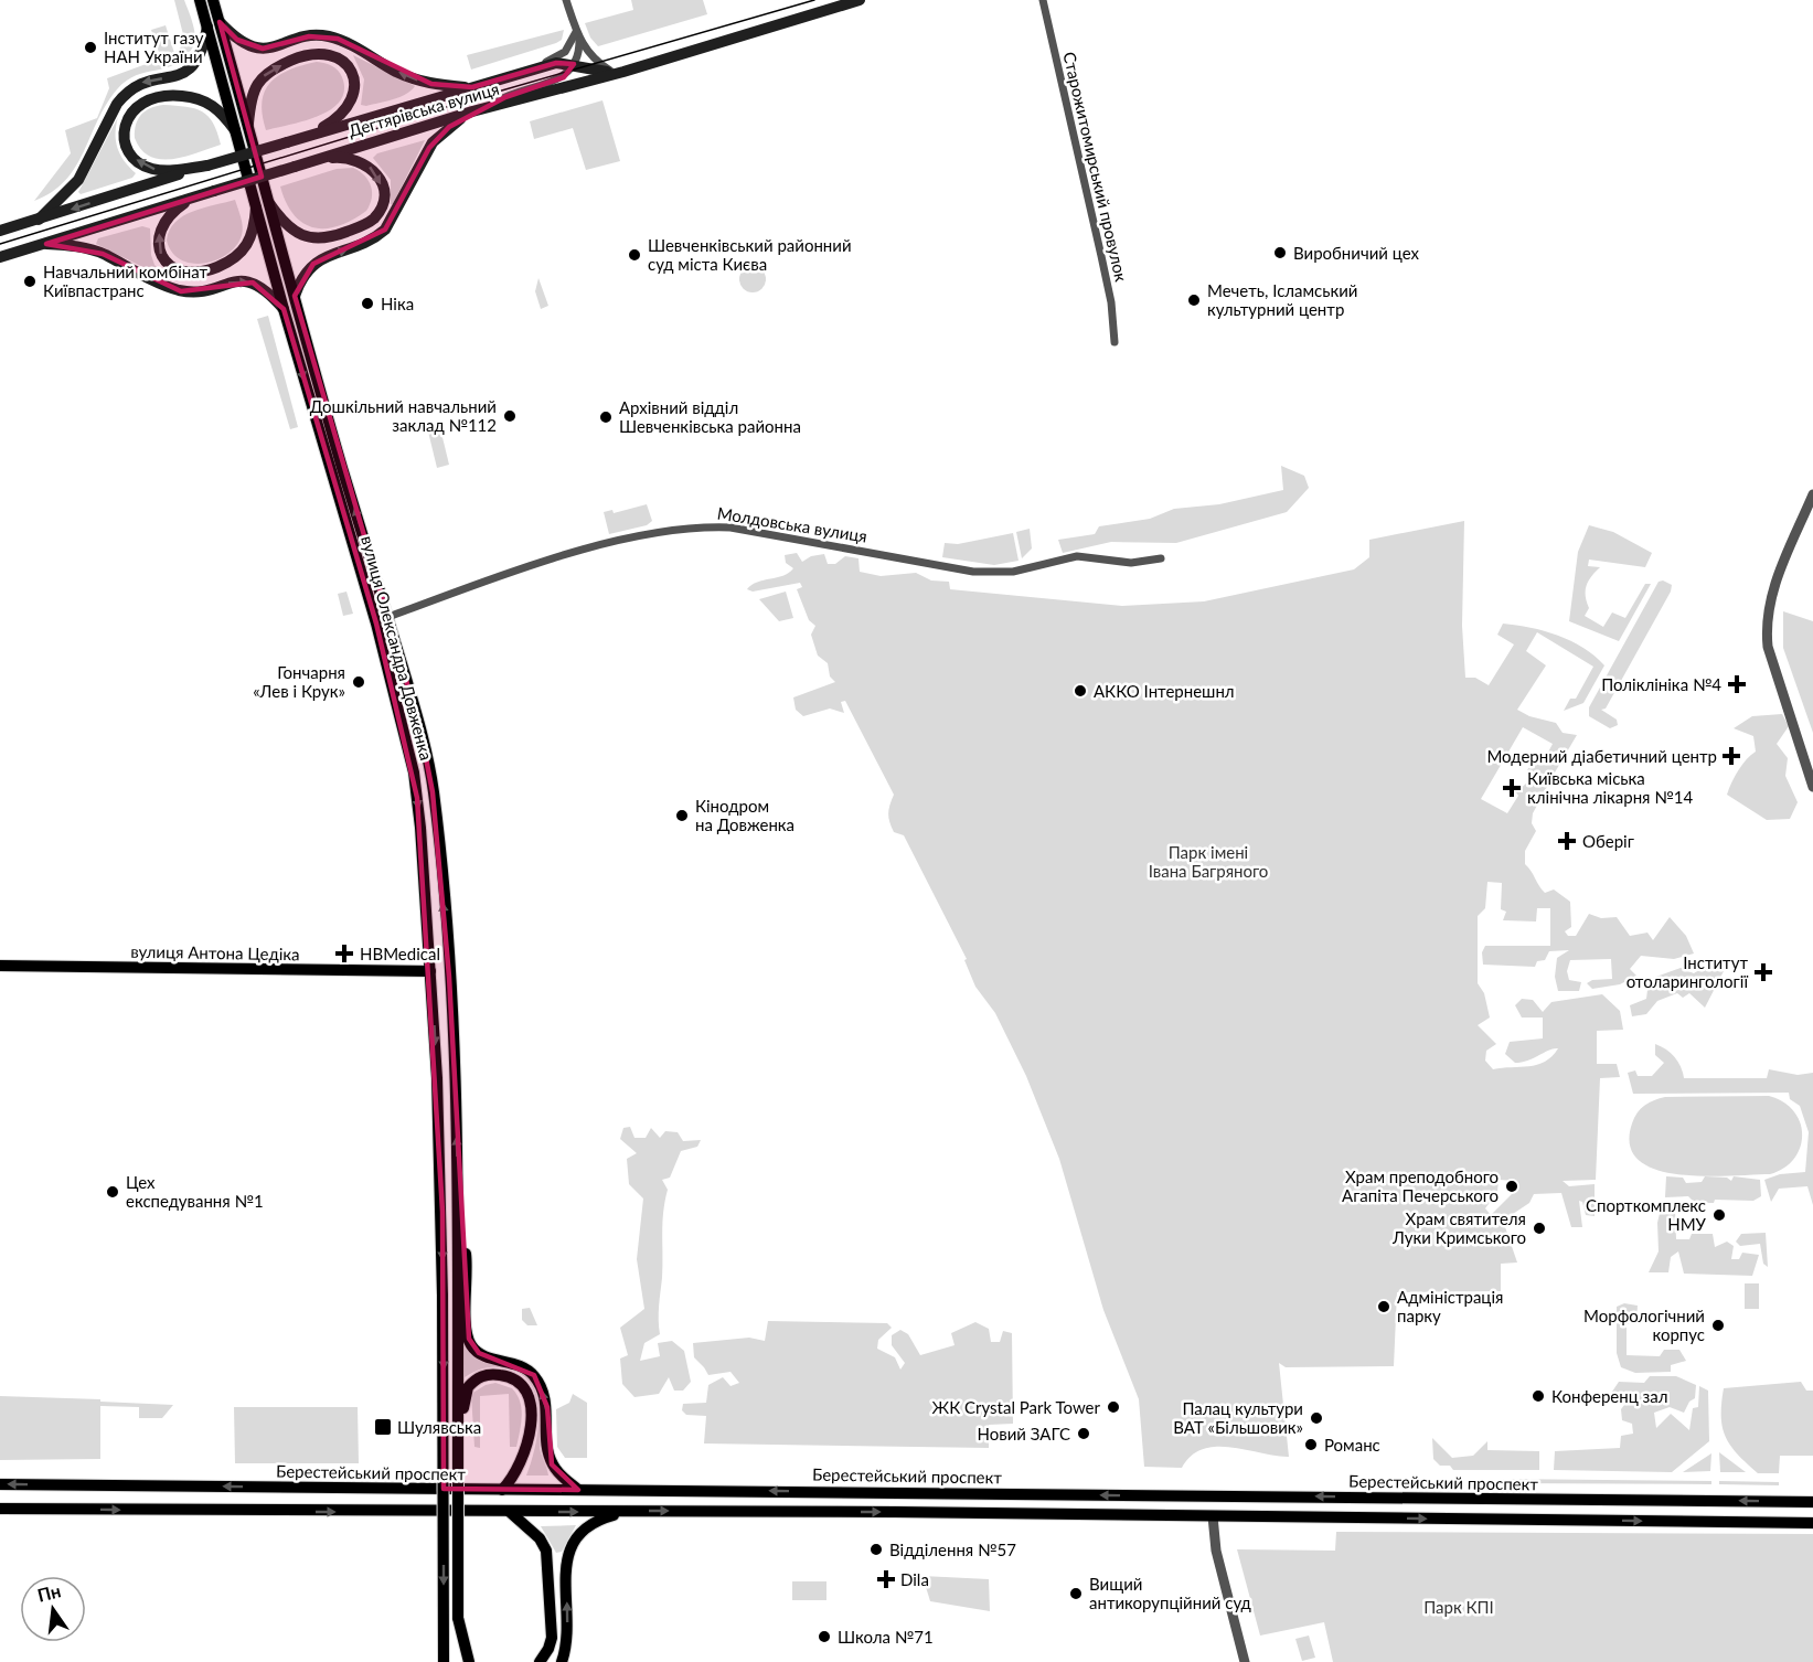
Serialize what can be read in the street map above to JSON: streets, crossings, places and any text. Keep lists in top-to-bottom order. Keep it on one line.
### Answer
{"streets":{"main road":["Дегтярівська вулиця","вулиця Олександра Довженка","вулиця Антона Цедіка","Берестейський проспект"],"street":["Старожитомирський провулок","Молдовська вулиця"]},"crossings":[["Молдовська вулиця","вулиця Олександра Довженка"],["вулиця Олександра Довженка","вулиця Антона Цедіка"]],"parks":["Парк імені Івана Багряного","Парк КПІ"],"places":{"other":["Інститут газу НАН України","Виробничий цех","Шевченківський районний суд міста Києва","Навчальний комбінат Київпастранс","Мечеть, Ісламський культурний центр","Ніка","Дошкільний навчальний заклад №112","Архівний відділ Шевченківська районна","Гончарня «Лев і Крук»","АККО Інтернешнл","Кінодром на Довженка","Храм преподобного Агапіта Печерського","Цех експедування №1","Спорткомплекс НМУ","Храм святителя Луки Кримського","Адміністрація парку","Морфологічний корпус","Конференц зал","ЖК Crystal Park Tower","Палац культури ВАТ «Більшовик»","Новий ЗАГС","Романс","Відділення №57","Вищий антикорупційний суд","Школа №71"],"health":["Поліклініка №4","Модерний діабетичний центр","Київська міська клінічна лікарня №14","Оберіг","HBMedical","Інститут отоларингології","Dila"],"transit":["Шулявська"]},"north":"top"}
